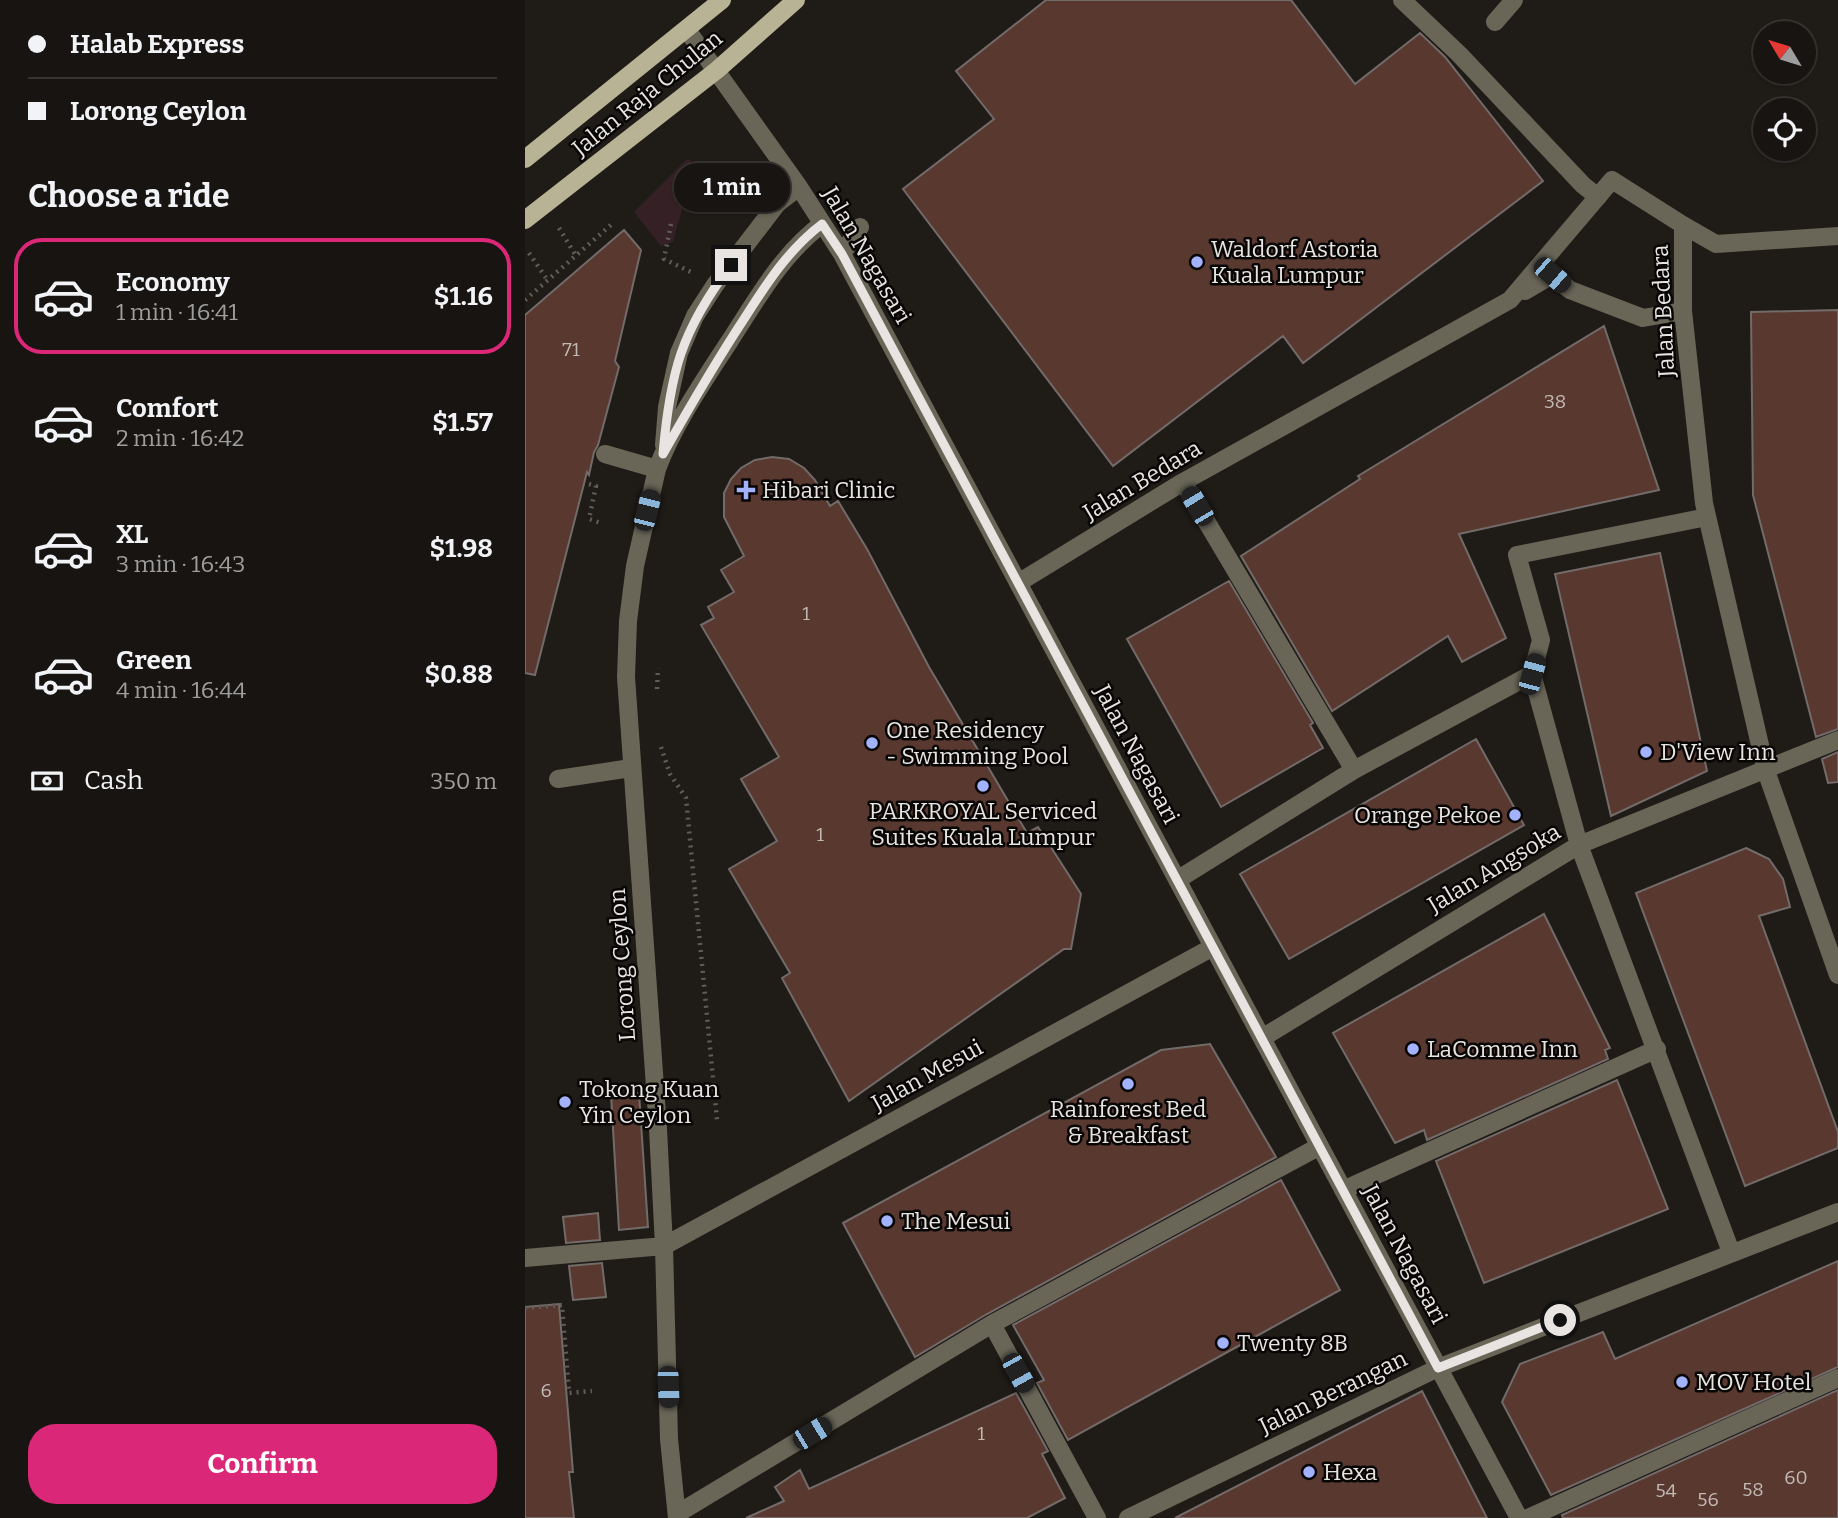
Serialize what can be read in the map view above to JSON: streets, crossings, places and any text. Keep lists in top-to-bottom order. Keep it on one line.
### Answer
{"streets":{"main road":["Jalan Raja Chulan"],"street":["Jalan Nagasari","Jalan Bedara","Jalan Angsoka","Lorong Ceylon","Jalan Mesui","Jalan Berangan"]},"crossings":[["Jalan Raja Chulan","Jalan Nagasari"],["Jalan Nagasari","Jalan Bedara"],["Jalan Nagasari","Jalan Angsoka"],["Jalan Nagasari","Lorong Ceylon"],["Jalan Nagasari","Jalan Mesui"],["Jalan Nagasari","Jalan Berangan"],["Jalan Bedara","Jalan Angsoka"],["Lorong Ceylon","Jalan Mesui"]],"places":{"other":["Waldorf Astoria Kuala Lumpur","One Residency - Swimming Pool","D'View Inn","PARKROYAL Serviced Suites Kuala Lumpur","Orange Pekoe","LaComme Inn","Rainforest Bed & Breakfast","Tokong Kuan Yin Ceylon","The Mesui","Twenty 8B","MOV Hotel","Hexa"],"health":["Hibari Clinic"]},"house_numbers":["71","38","1","1","6","1","60","58","54","56"],"north":"top left","page":{"banner":["Halab Express","Lorong Ceylon"],"heading":"Choose a ride","bubble":"1 min","list":[{"name":"Economy","note":"1 min · 16:41","value":"$1.16"},{"name":"Comfort","note":"2 min · 16:42","value":"$1.57"},{"name":"XL","note":"3 min · 16:43","value":"$1.98"},{"name":"Green","note":"4 min · 16:44","value":"$0.88"}],"pay":["Cash","350 m"],"buttons":"Confirm"}}
